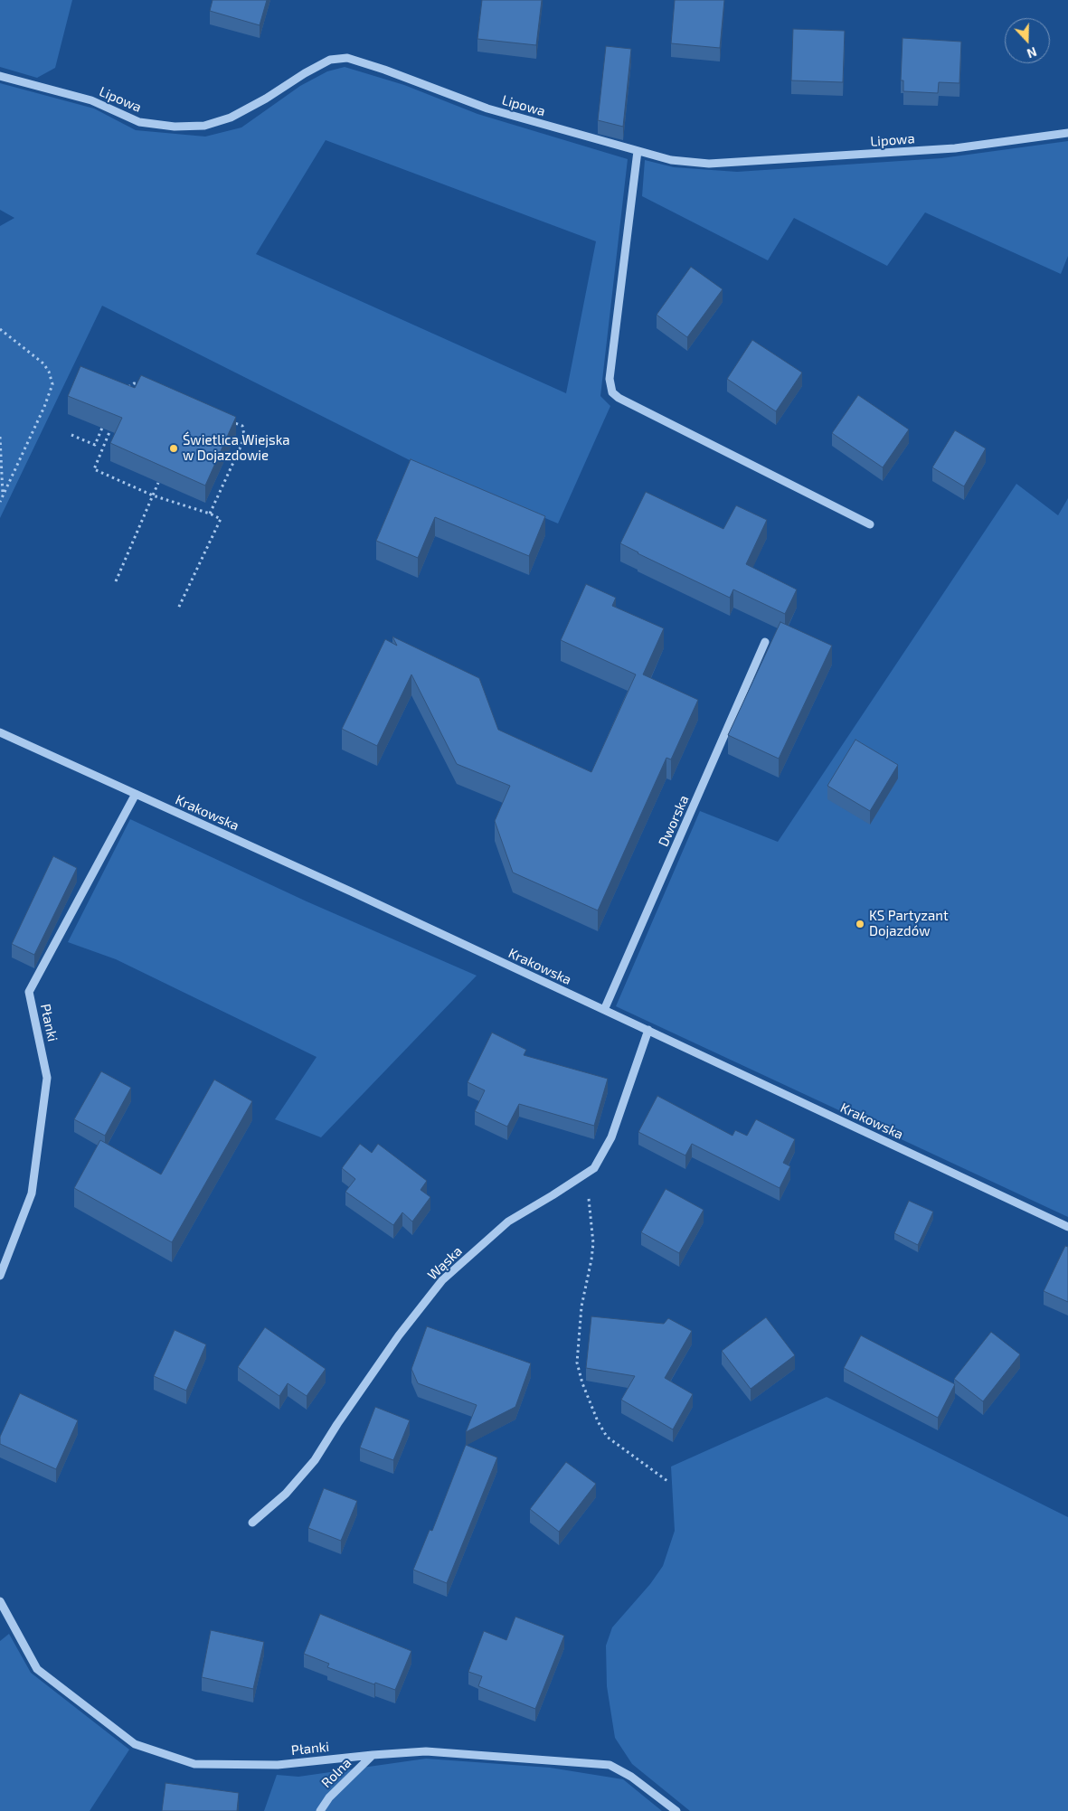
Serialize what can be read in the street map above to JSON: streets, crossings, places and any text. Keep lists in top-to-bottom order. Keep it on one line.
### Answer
{"streets":{"street":["Lipowa","Krakowska","Dworska","Płanki","Wąska","Rolna"]},"crossings":[["Krakowska","Dworska"],["Krakowska","Płanki"],["Krakowska","Wąska"],["Płanki","Rolna"]],"places":["Świetlica Wiejska w Dojazdowie","KS Partyzant Dojazdów"],"north":"bottom"}
